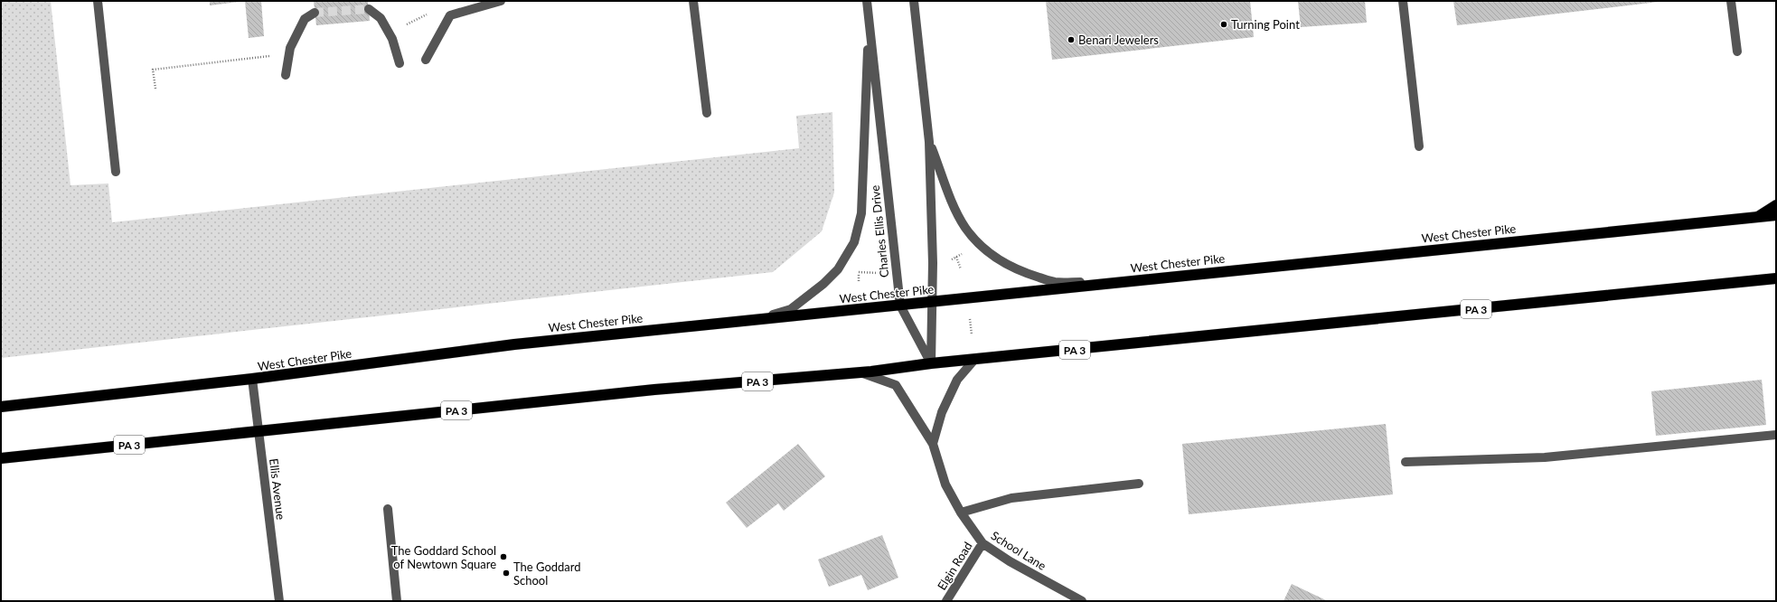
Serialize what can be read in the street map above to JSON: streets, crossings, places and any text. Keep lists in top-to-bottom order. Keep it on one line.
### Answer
{"streets":{"highway":["West Chester Pike","PA 3"],"street":["Charles Ellis Drive","Ellis Avenue","School Lane","Elgin Road"]},"crossings":[["Charles Ellis Drive","West Chester Pike"],["Charles Ellis Drive","PA 3"],["West Chester Pike","Ellis Avenue"],["PA 3","Ellis Avenue"],["PA 3","School Lane"],["School Lane","Elgin Road"]],"places":["Turning Point","Benari Jewelers","The Goddard School of Newtown Square","The Goddard School"]}
